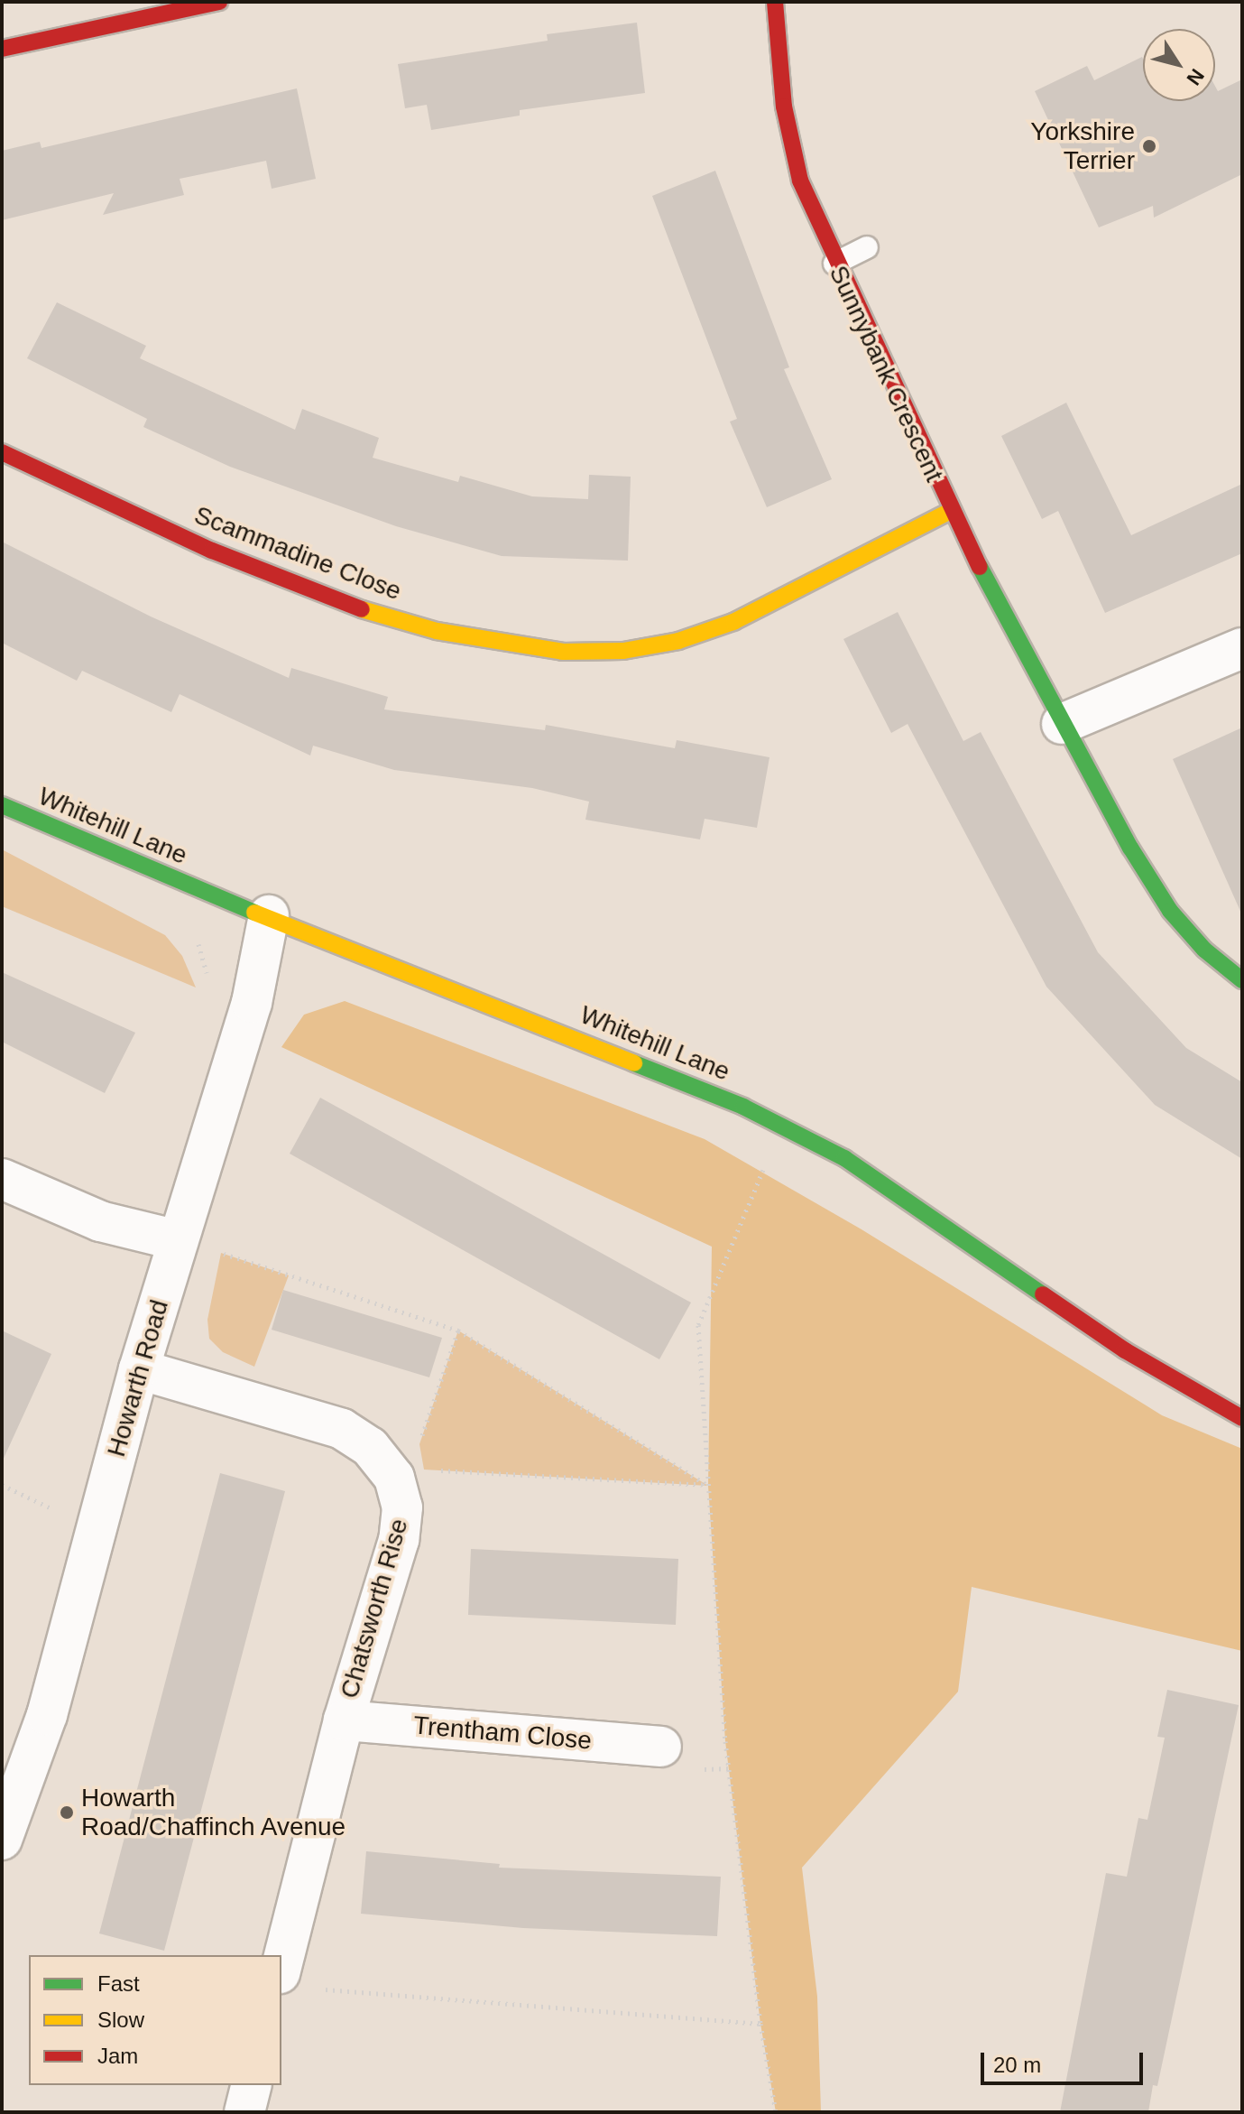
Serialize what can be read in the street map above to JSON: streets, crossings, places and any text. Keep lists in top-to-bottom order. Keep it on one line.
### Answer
{"streets":{"street":["Sunnybank Crescent","Scammadine Close","Whitehill Lane","Howarth Road","Chatsworth Rise","Trentham Close"]},"crossings":[["Sunnybank Crescent","Scammadine Close"],["Whitehill Lane","Howarth Road"],["Howarth Road","Chatsworth Rise"],["Chatsworth Rise","Trentham Close"]],"places":["Yorkshire Terrier","Howarth Road/Chaffinch Avenue"],"legend":["Fast","Slow","Jam"],"scale_bar":"20 m","north":"bottom right"}
